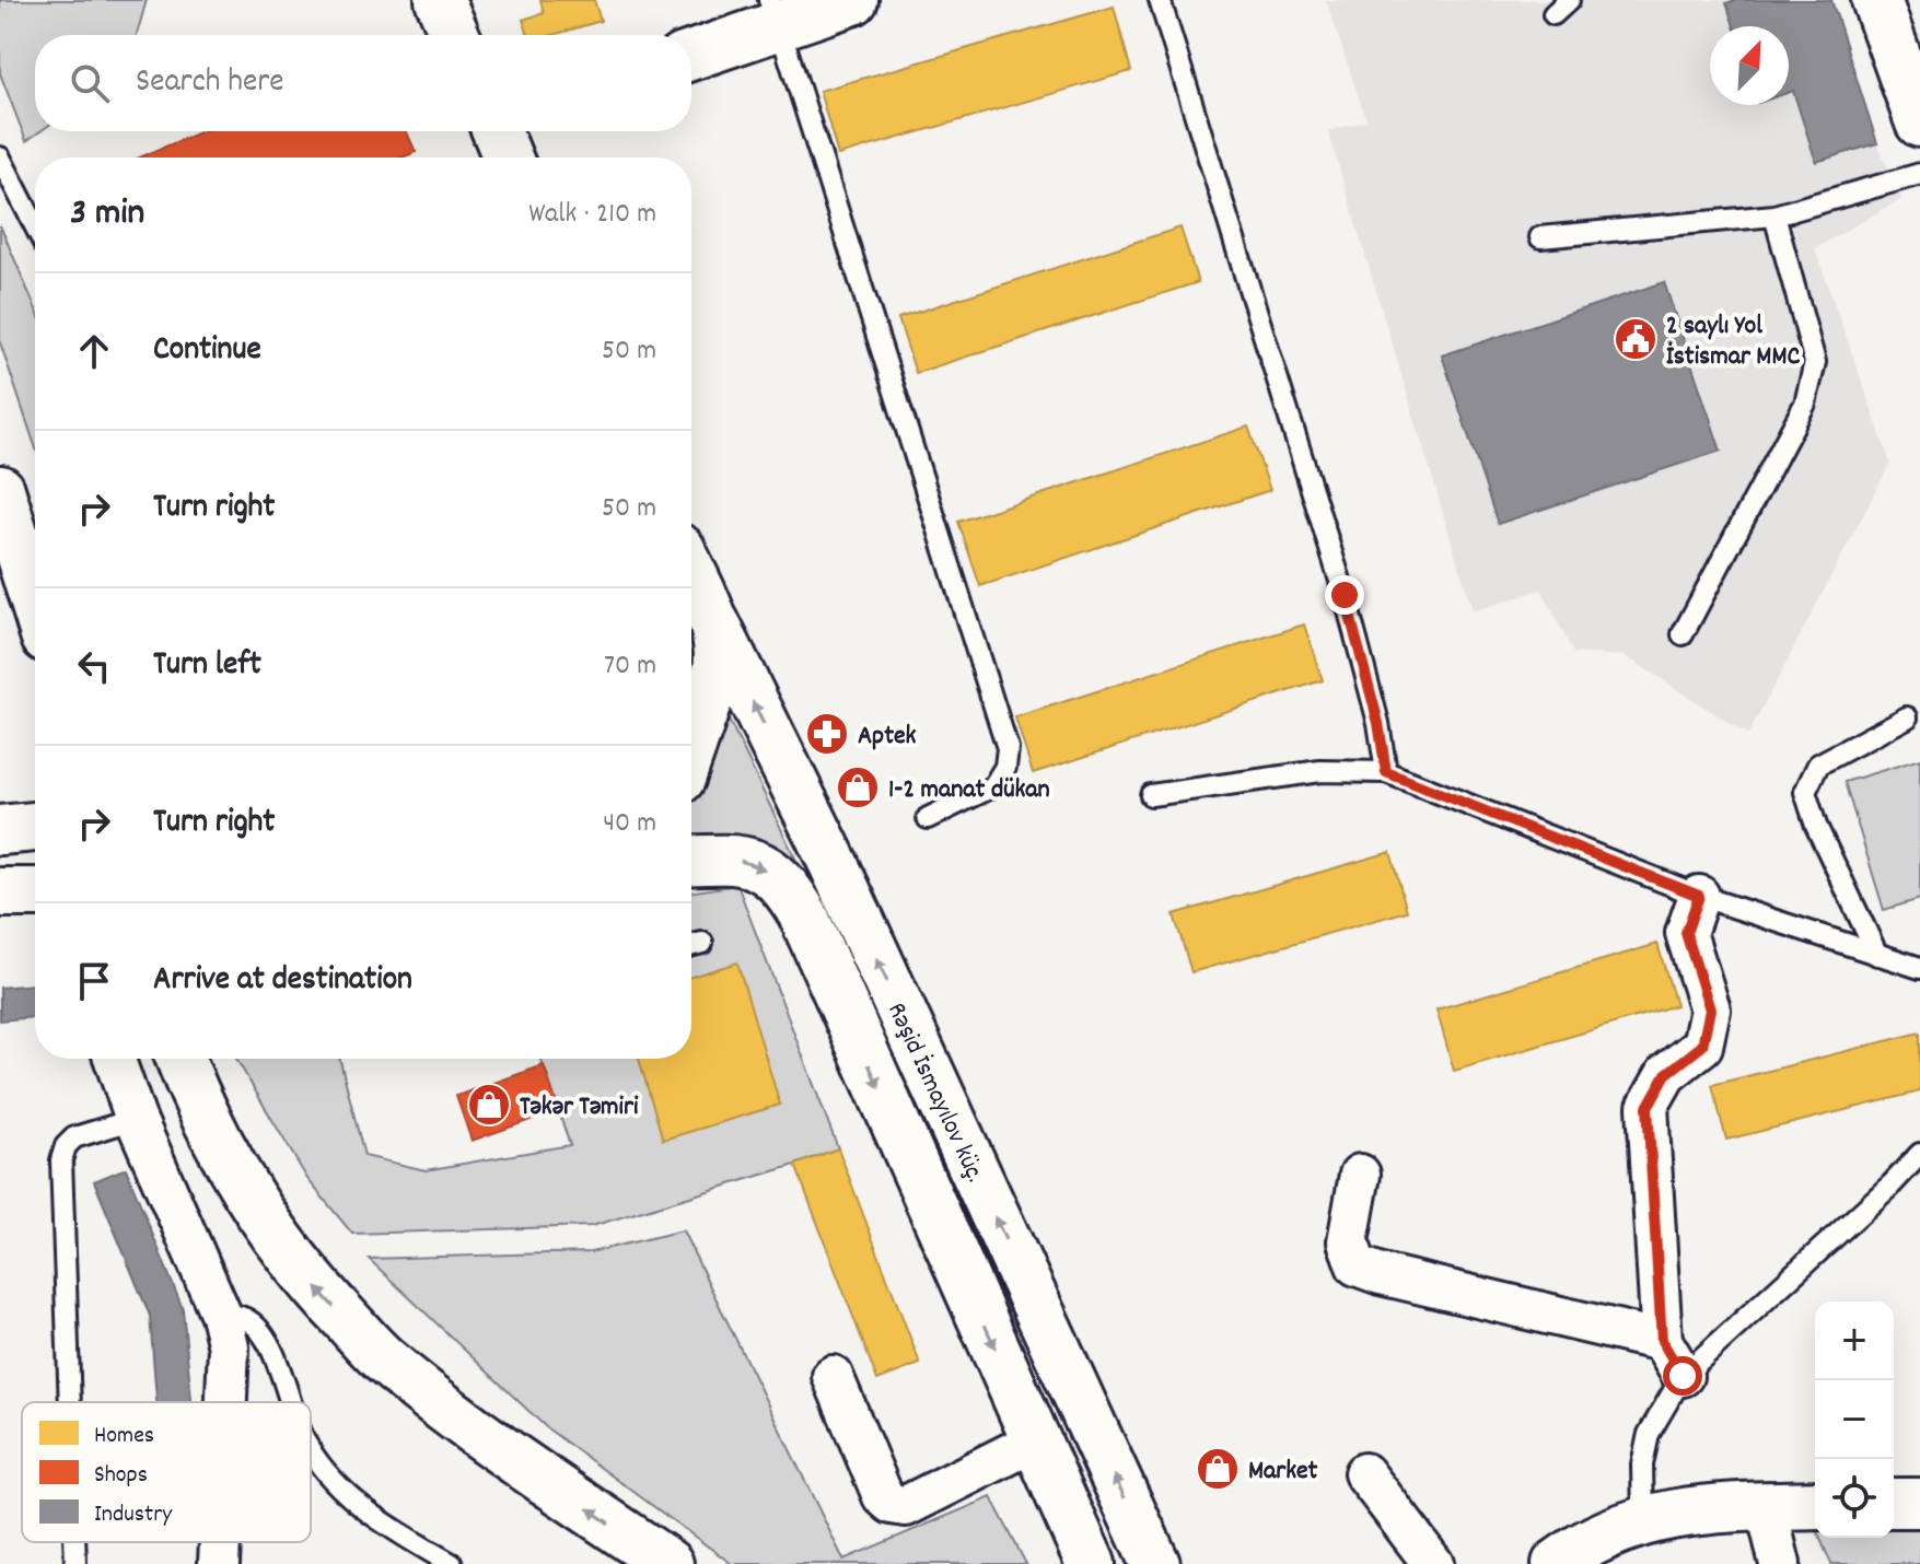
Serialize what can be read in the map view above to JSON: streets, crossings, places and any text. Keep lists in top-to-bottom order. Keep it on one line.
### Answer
{"streets":{"main road":["Rəşid İsmayılov küç."]},"places":{"public building":["2 saylı Yol İstismar MMC"],"pharmacy":["Aptek"],"shop":["1-2 manat dükan","Təkər Təmiri","Market"]},"legend":["Homes","Shops","Industry"],"north":"top right","page":{"search":"Search here","heading":["3 min","Walk · 210 m"],"list":[["Continue","50 m"],["Turn right","50 m"],["Turn left","70 m"],["Turn right","40 m"],"Arrive at destination"],"map_buttons":["+","−"]}}
